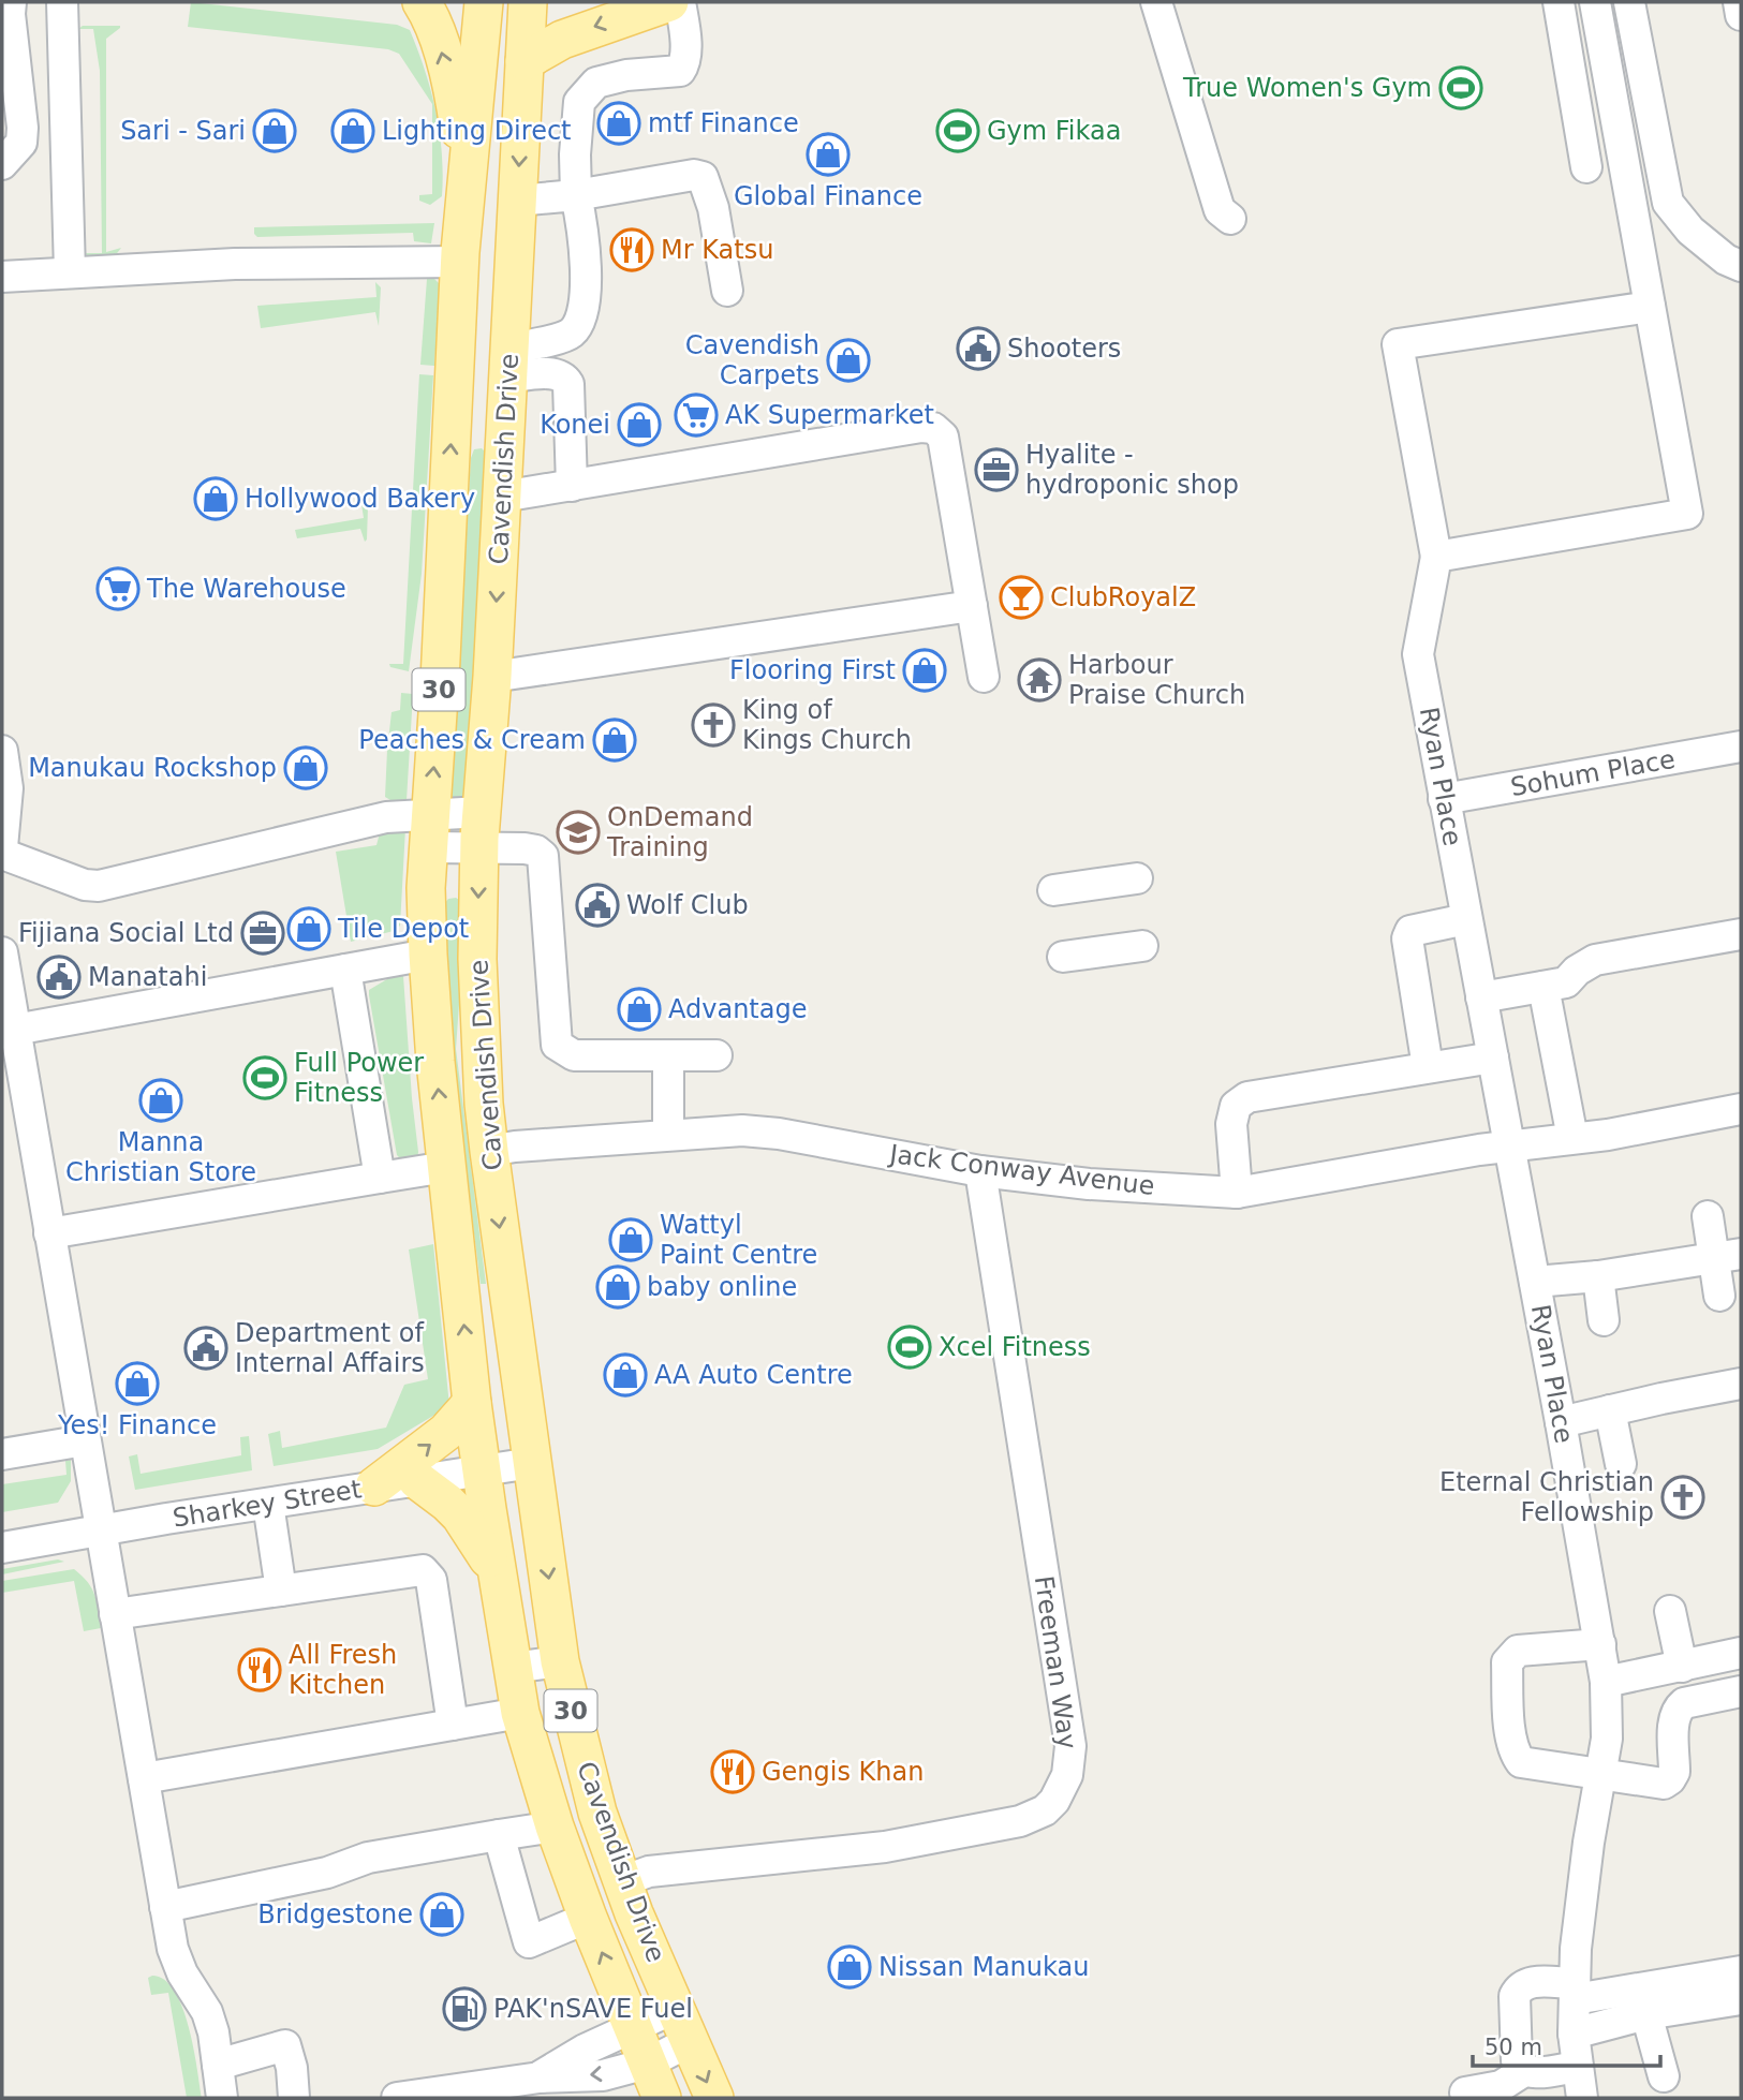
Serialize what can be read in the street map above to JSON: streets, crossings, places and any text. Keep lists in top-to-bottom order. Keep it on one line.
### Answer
{"streets":{"main road":["Cavendish Drive","30"],"street":["Sohum Place","Ryan Place","Jack Conway Avenue","Sharkey Street","Freeman Way"]},"crossings":[["Cavendish Drive","Jack Conway Avenue"],["Cavendish Drive","Sharkey Street"],["Cavendish Drive","Freeman Way"],["Sohum Place","Ryan Place"],["Ryan Place","Jack Conway Avenue"],["Jack Conway Avenue","Freeman Way"]],"places":{"sports":["True Women's Gym","Gym Fikaa","Full Power Fitness","Xcel Fitness"],"shop":["mtf Finance","Sari - Sari","Lighting Direct","Global Finance","Cavendish Carpets","Konei","Hollywood Bakery","Flooring First","Peaches & Cream","Manukau Rockshop","Tile Depot","Advantage","Manna Christian Store","Wattyl Paint Centre","baby online","AA Auto Centre","Yes! Finance","Bridgestone","Nissan Manukau"],"restaurant":["Mr Katsu","All Fresh Kitchen","Gengis Khan"],"public building":["Shooters","Wolf Club","Manatahi","Department of Internal Affairs"],"supermarket":["AK Supermarket","The Warehouse"],"office":["Hyalite - hydroponic shop","Fijiana Social Ltd"],"bar":["ClubRoyalZ"],"temple":["Harbour Praise Church"],"church":["King of Kings Church","Eternal Christian Fellowship"],"school or university":["OnDemand Training"],"fuel station":["PAK'nSAVE Fuel"]},"scale_bar":"50 m"}
